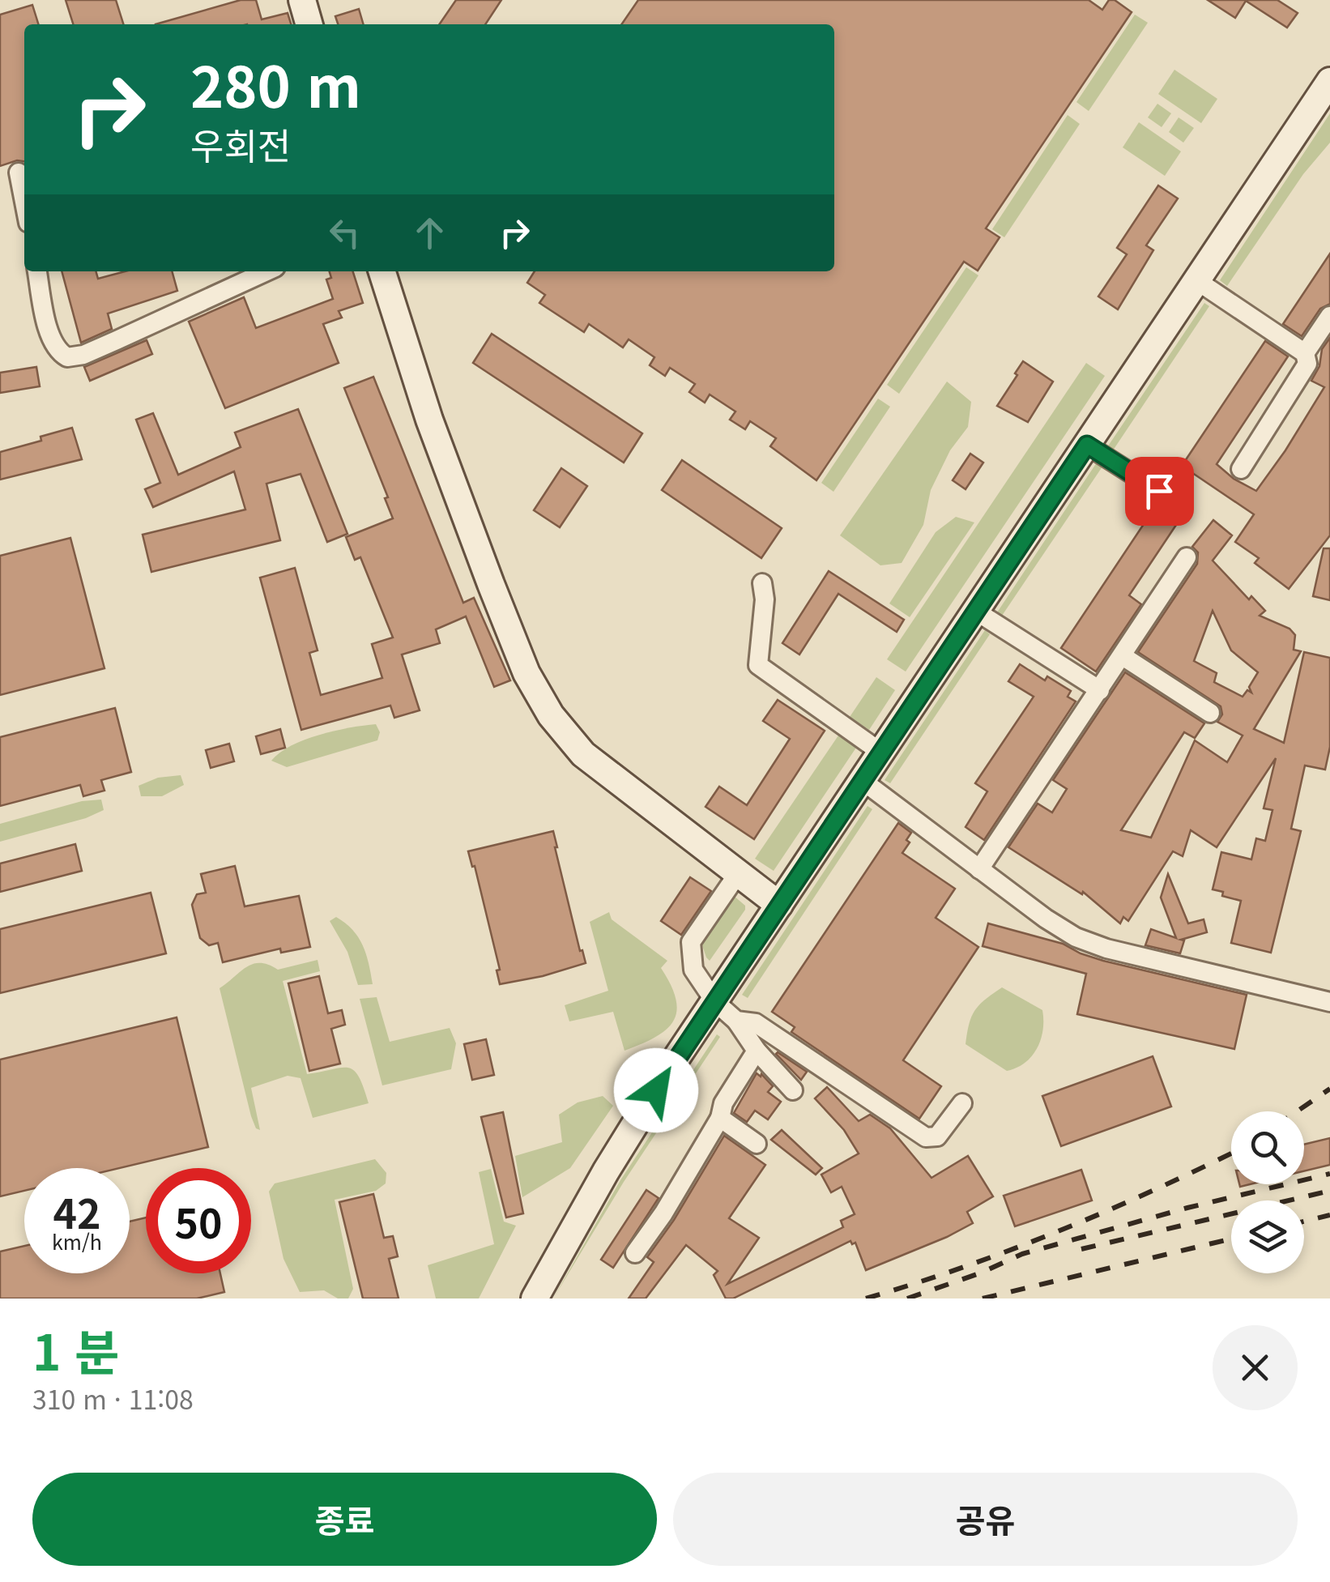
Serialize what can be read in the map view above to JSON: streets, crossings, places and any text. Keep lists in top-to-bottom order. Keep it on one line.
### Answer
{"page":{"turn":["280 m","우회전"],"speed":"42 km/h","limit":"50","heading":["1 분","310 m · 11:08"],"buttons":["종료","공유"]}}
